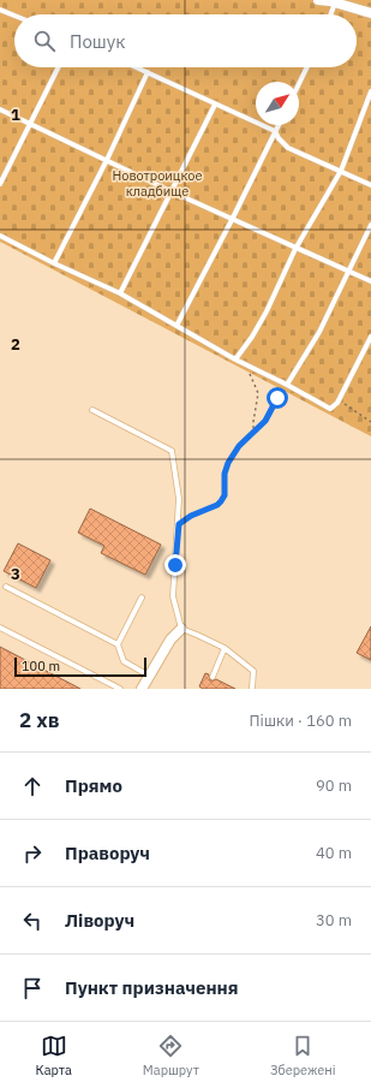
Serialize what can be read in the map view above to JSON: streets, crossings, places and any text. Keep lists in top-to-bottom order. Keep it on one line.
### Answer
{"parks":["Новотроицкое кладбище"],"scale_bar":"100 m","north":"top right","page":{"search":"Пошук","scale":"100 m","heading":["2 хв","Пішки · 160 m"],"list":[["Прямо","90 m"],["Праворуч","40 m"],["Ліворуч","30 m"],"Пункт призначення"],"nav":["Карта","Маршрут","Збережені"]},"grid":{"rows":["1","2","3"]}}
